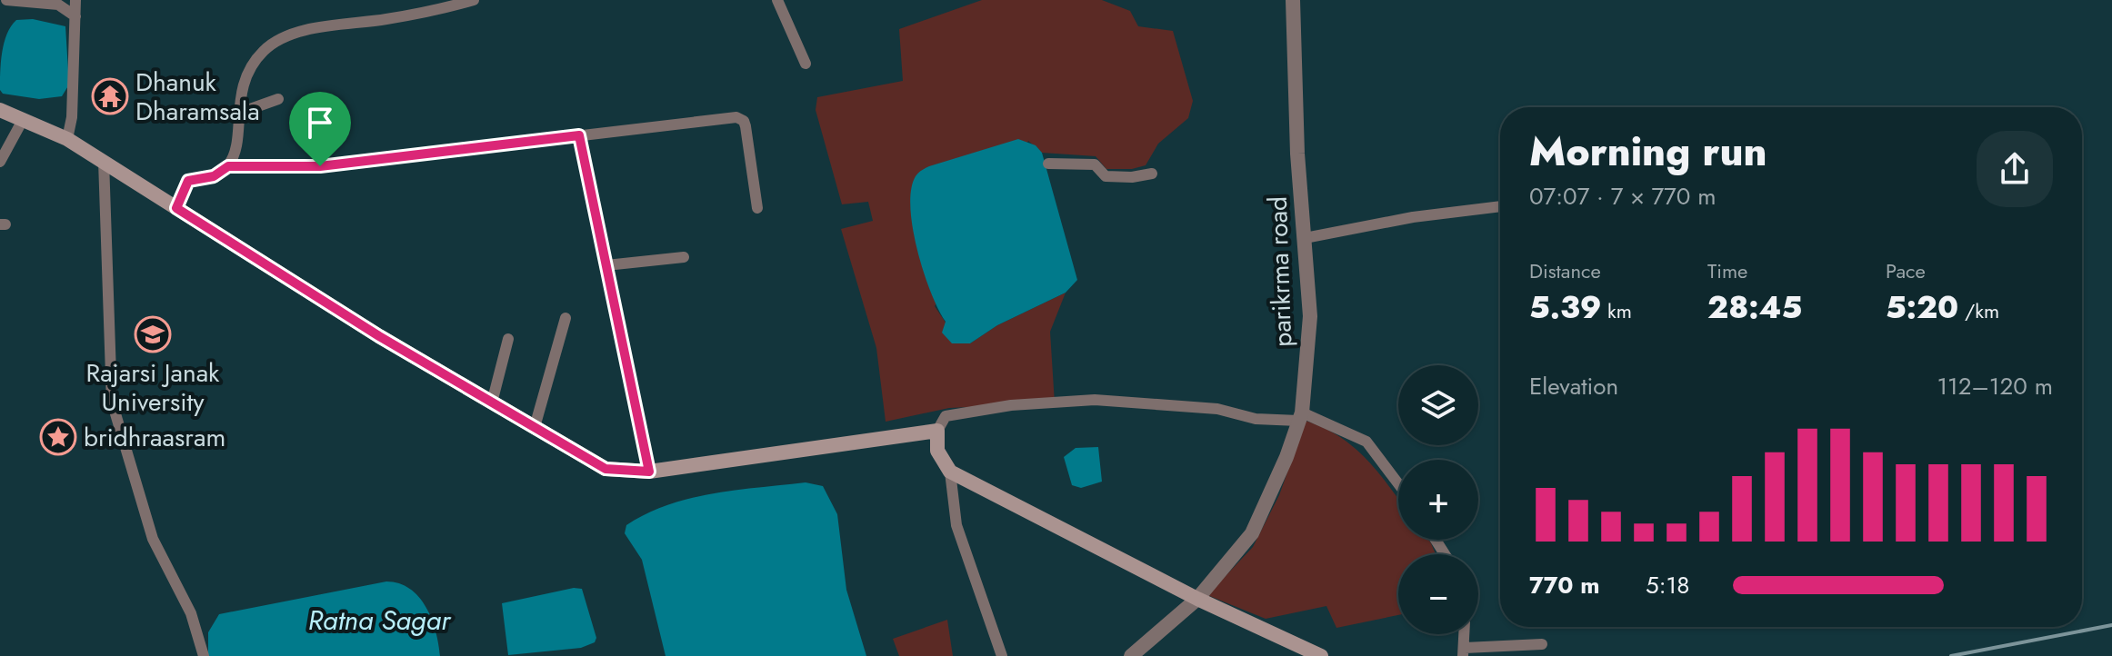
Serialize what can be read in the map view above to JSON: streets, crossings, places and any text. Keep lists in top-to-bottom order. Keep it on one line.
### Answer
{"streets":{"street":["parikrma road"]},"water":["Ratna Sagar"],"places":{"temple":["Dhanuk Dharamsala"],"school or university":["Rajarsi Janak University"],"place":["bridhraasram"]},"page":{"heading":["Morning run","07:07 · 7 × 770 m"],"stats":[["Distance","5.39 km"],["Time","28:45"],["Pace","5:20 /km"]],"chart":["Elevation","112–120 m"],"map_buttons":["+","−"],"list":[{"name":"770 m","note":"5:18"}]}}
